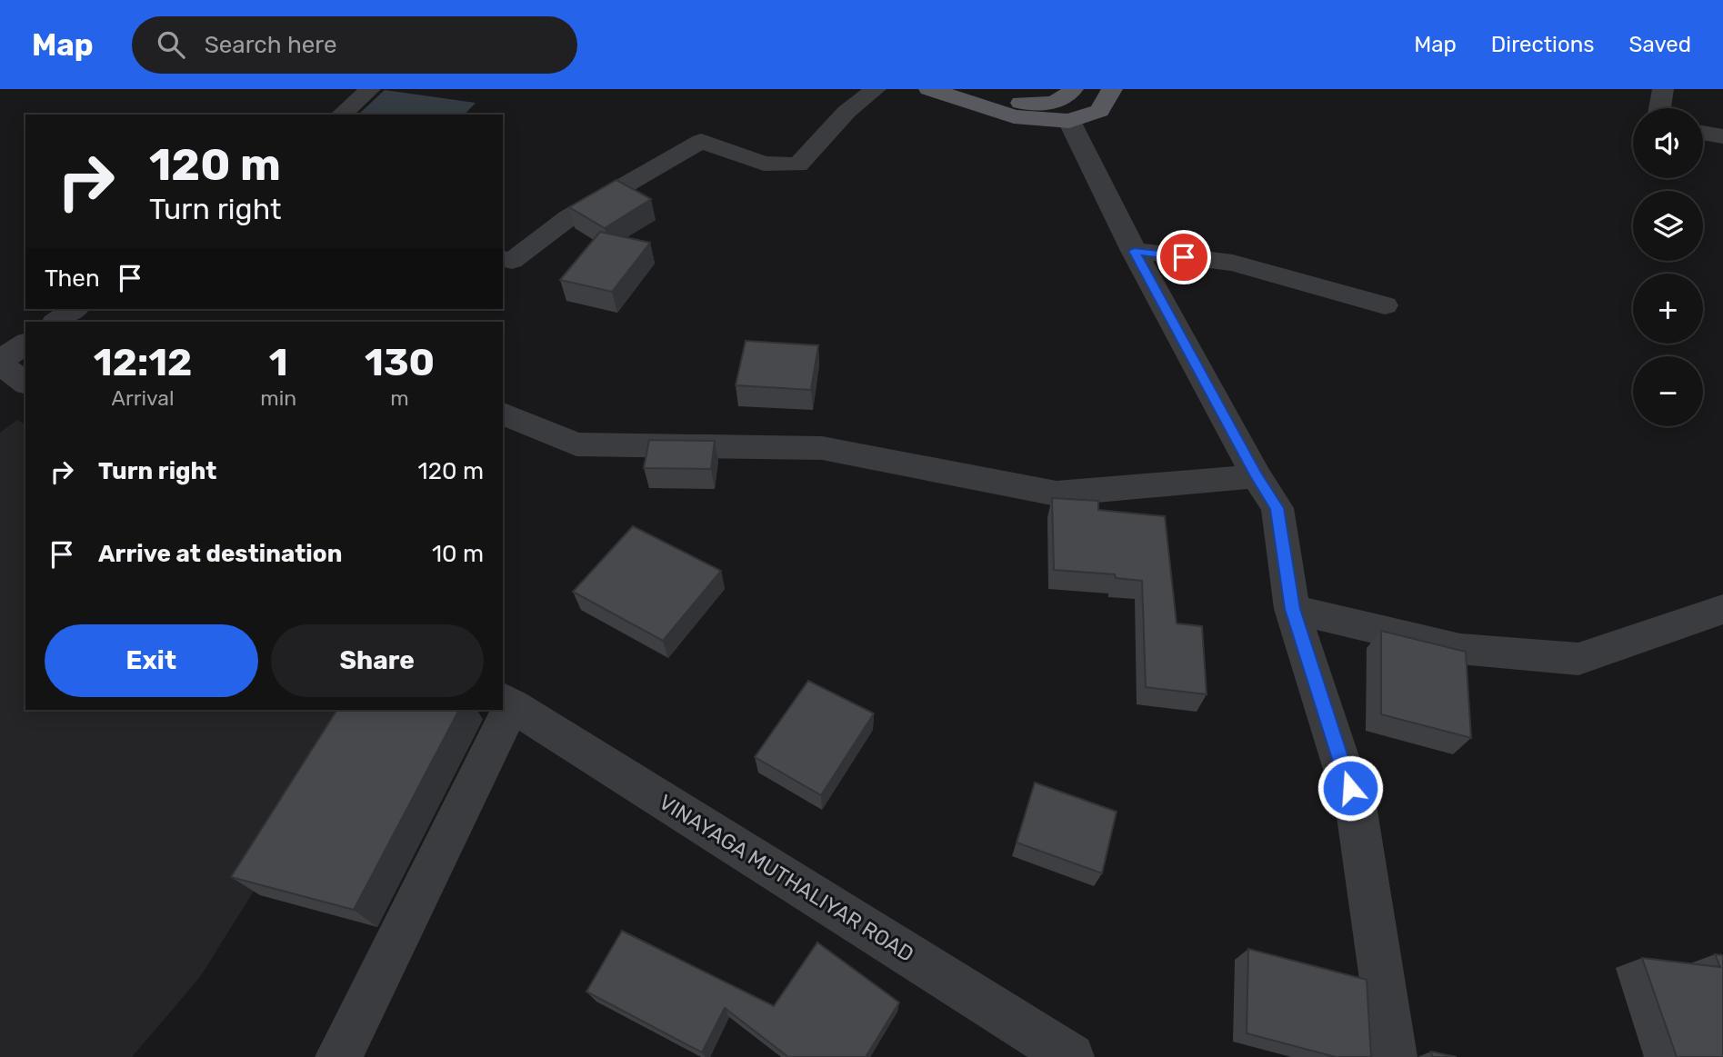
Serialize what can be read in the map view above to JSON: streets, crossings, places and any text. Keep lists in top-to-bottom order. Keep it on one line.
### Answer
{"streets":{"street":["VINAYAGA MUTHALIYAR ROAD"]},"page":{"header":"Map","search":"Search here","nav":["Map","Directions","Saved"],"map_buttons":["+","−"],"turn":["120 m","Turn right"],"then":"Then","eta":["12:12","Arrival","1","min","130","m"],"list":[{"name":"Turn right","value":"120 m"},{"name":"Arrive at destination","value":"10 m"}],"buttons":["Exit","Share"]}}
